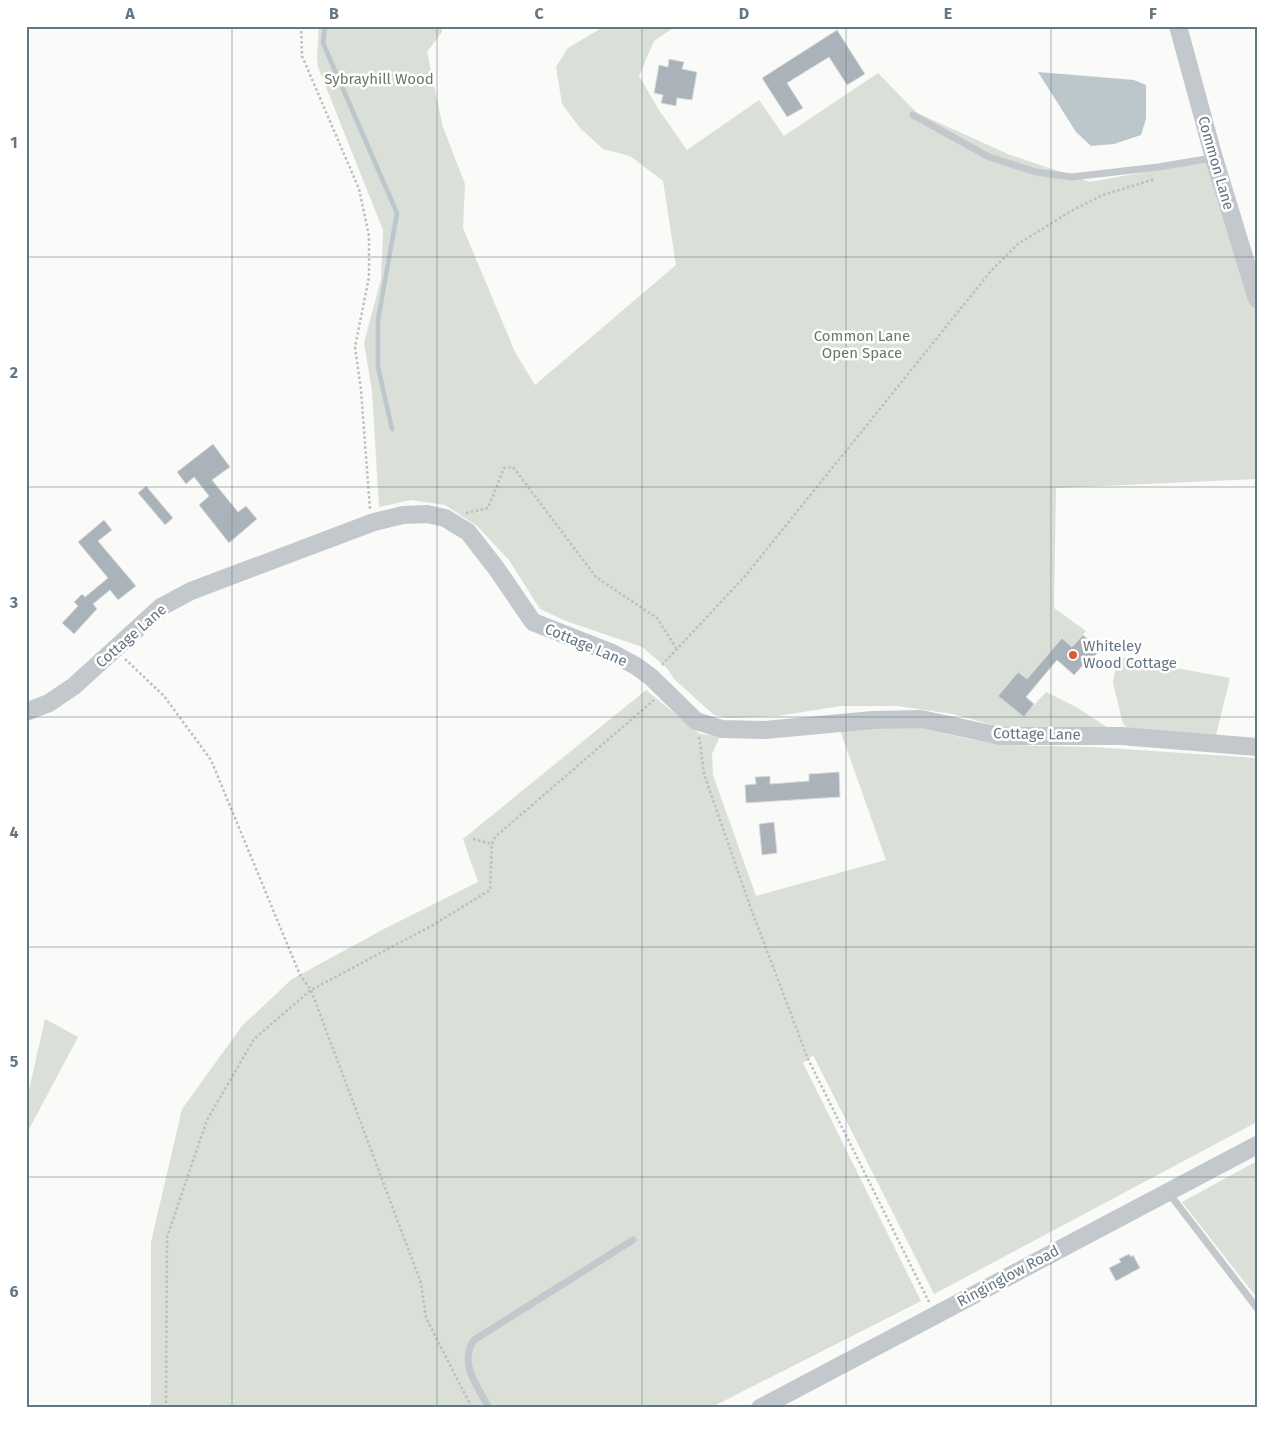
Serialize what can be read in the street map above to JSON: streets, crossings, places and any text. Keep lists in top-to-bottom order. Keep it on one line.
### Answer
{"streets":{"street":["Common Lane","Cottage Lane","Ringinglow Road"]},"parks":["Sybrayhill Wood","Common Lane Open Space"],"places":["Whiteley Wood Cottage"],"grid":{"columns":["A","B","C","D","E","F"],"rows":["1","2","3","4","5","6"]}}
